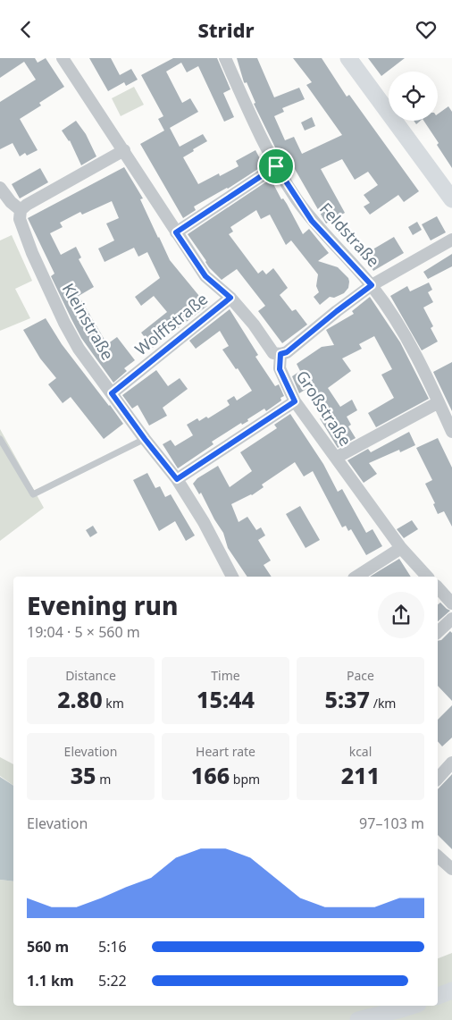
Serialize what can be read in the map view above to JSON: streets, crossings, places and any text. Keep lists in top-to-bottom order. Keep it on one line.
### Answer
{"streets":{"street":["Feldstraße","Kleinstraße","Wolffstraße","Großstraße"]},"crossings":[["Kleinstraße","Wolffstraße"]],"page":{"header":"Stridr","heading":["Evening run","19:04 · 5 × 560 m"],"stats":[["Distance","2.80 km"],["Time","15:44"],["Pace","5:37 /km"],["Elevation","35 m"],["Heart rate","166 bpm"],["kcal","211"]],"chart":["Elevation","97–103 m"],"list":[{"name":"560 m","note":"5:16"},{"name":"1.1 km","note":"5:22"}]}}
